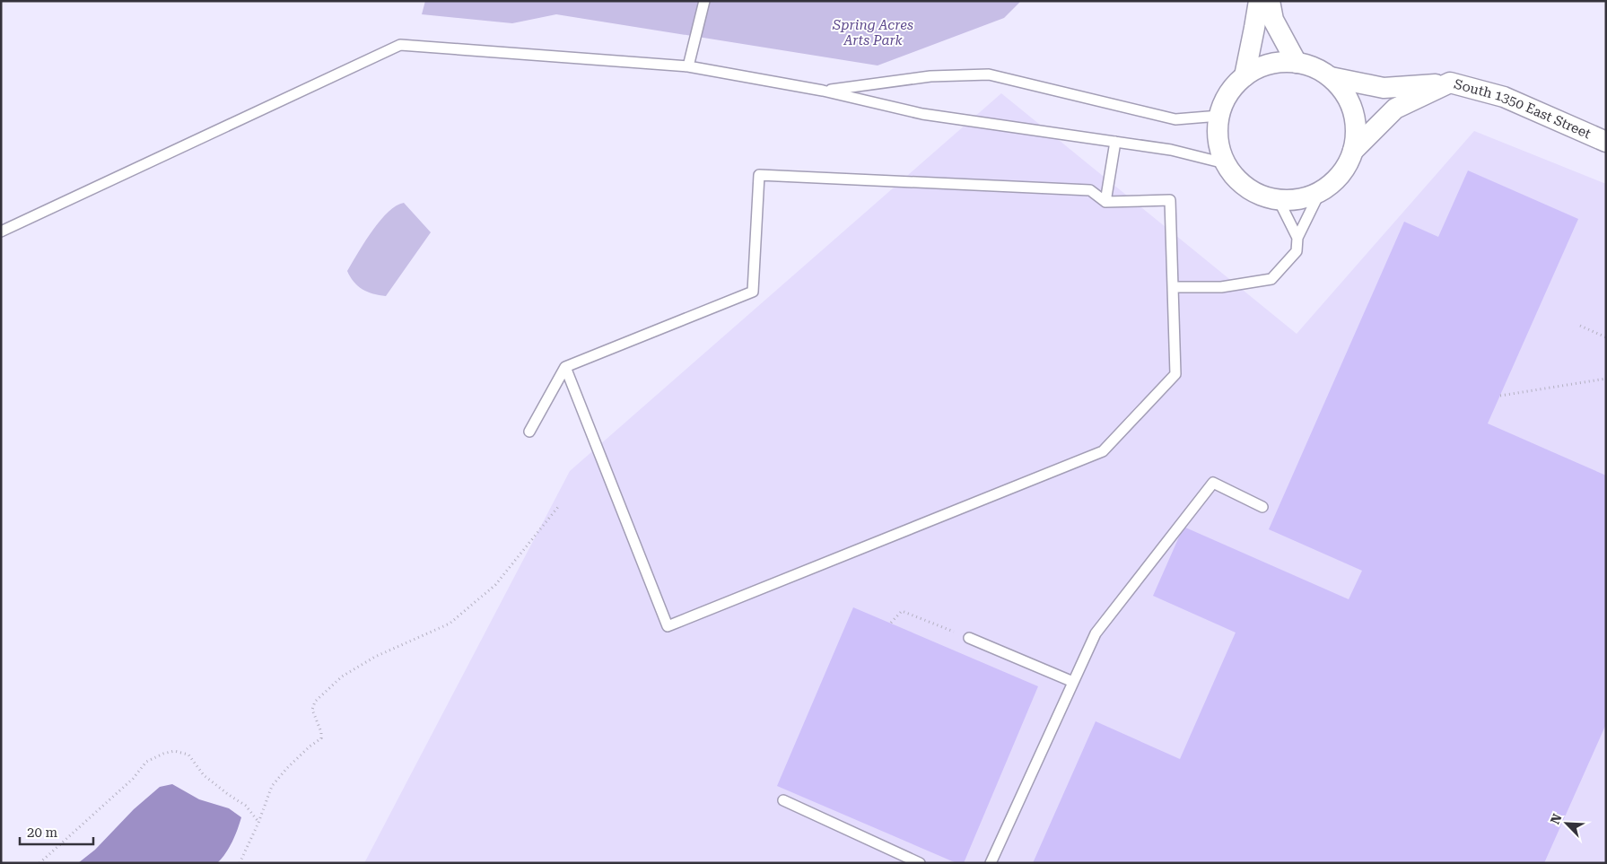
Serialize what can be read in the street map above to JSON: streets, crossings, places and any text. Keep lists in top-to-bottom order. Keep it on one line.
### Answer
{"streets":{"street":["South 1350 East Street"]},"parks":["Spring Acres Arts Park"],"scale_bar":"20 m","north":"top left"}
